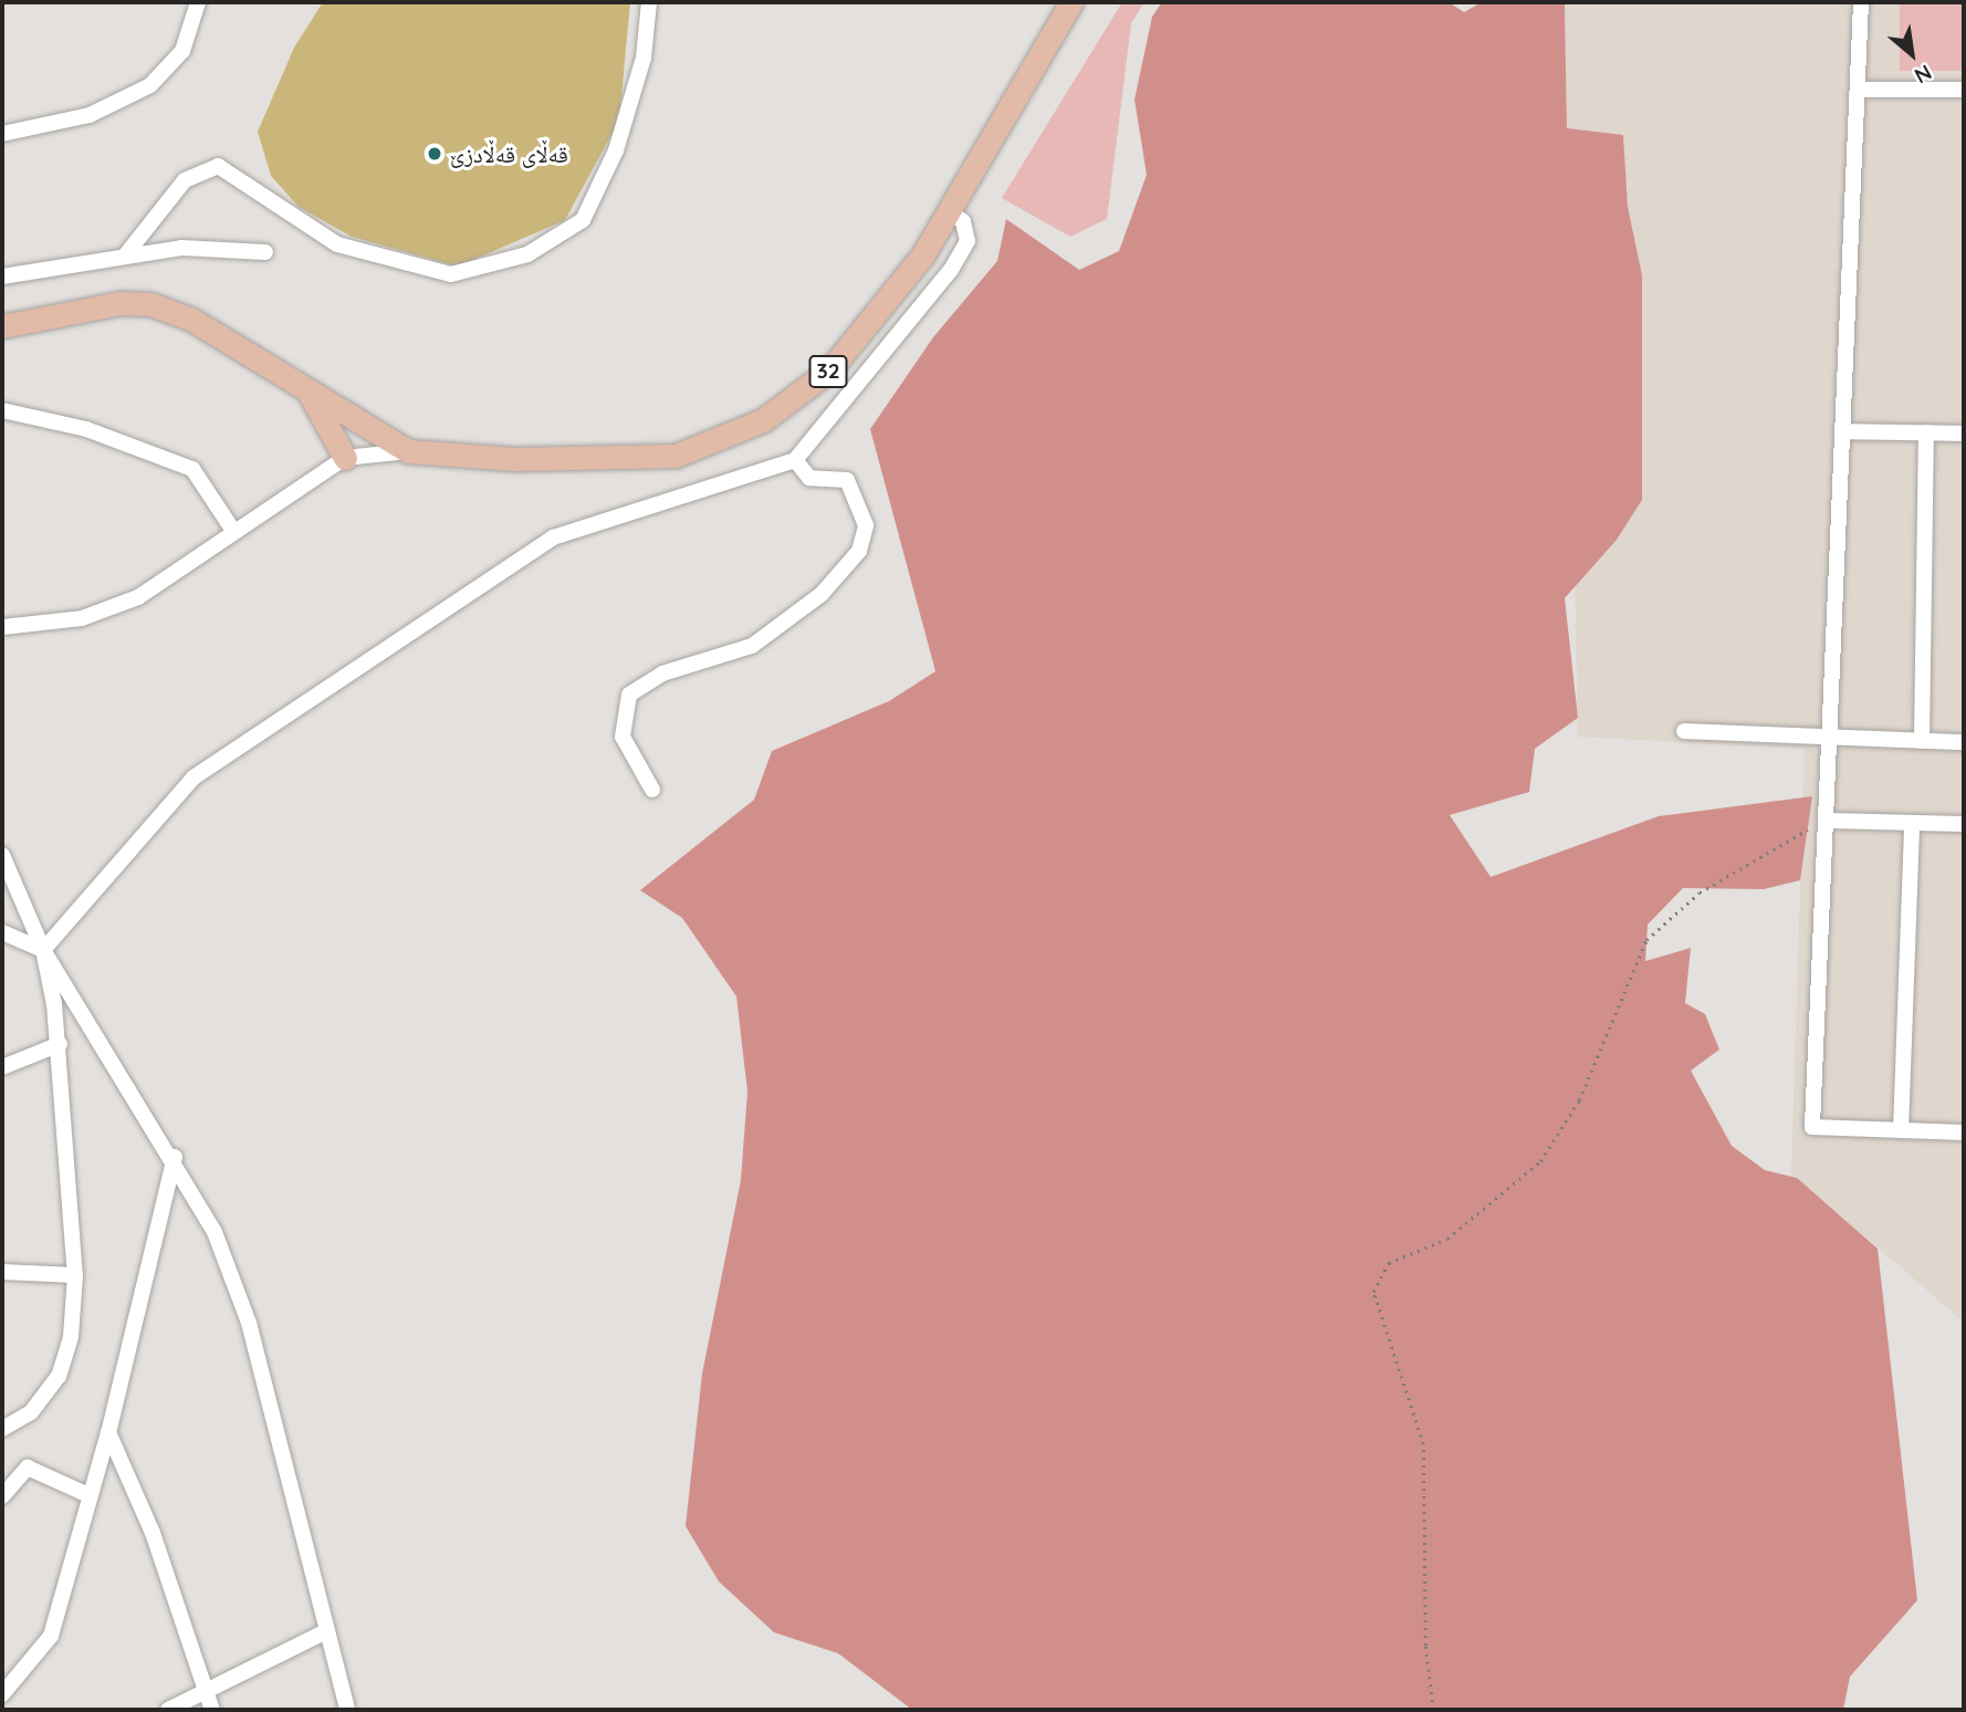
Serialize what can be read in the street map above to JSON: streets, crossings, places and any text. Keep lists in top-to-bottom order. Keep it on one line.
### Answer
{"streets":{"main road":["32"]},"places":["قەڵای قەڵادزێ"],"north":"bottom right"}
